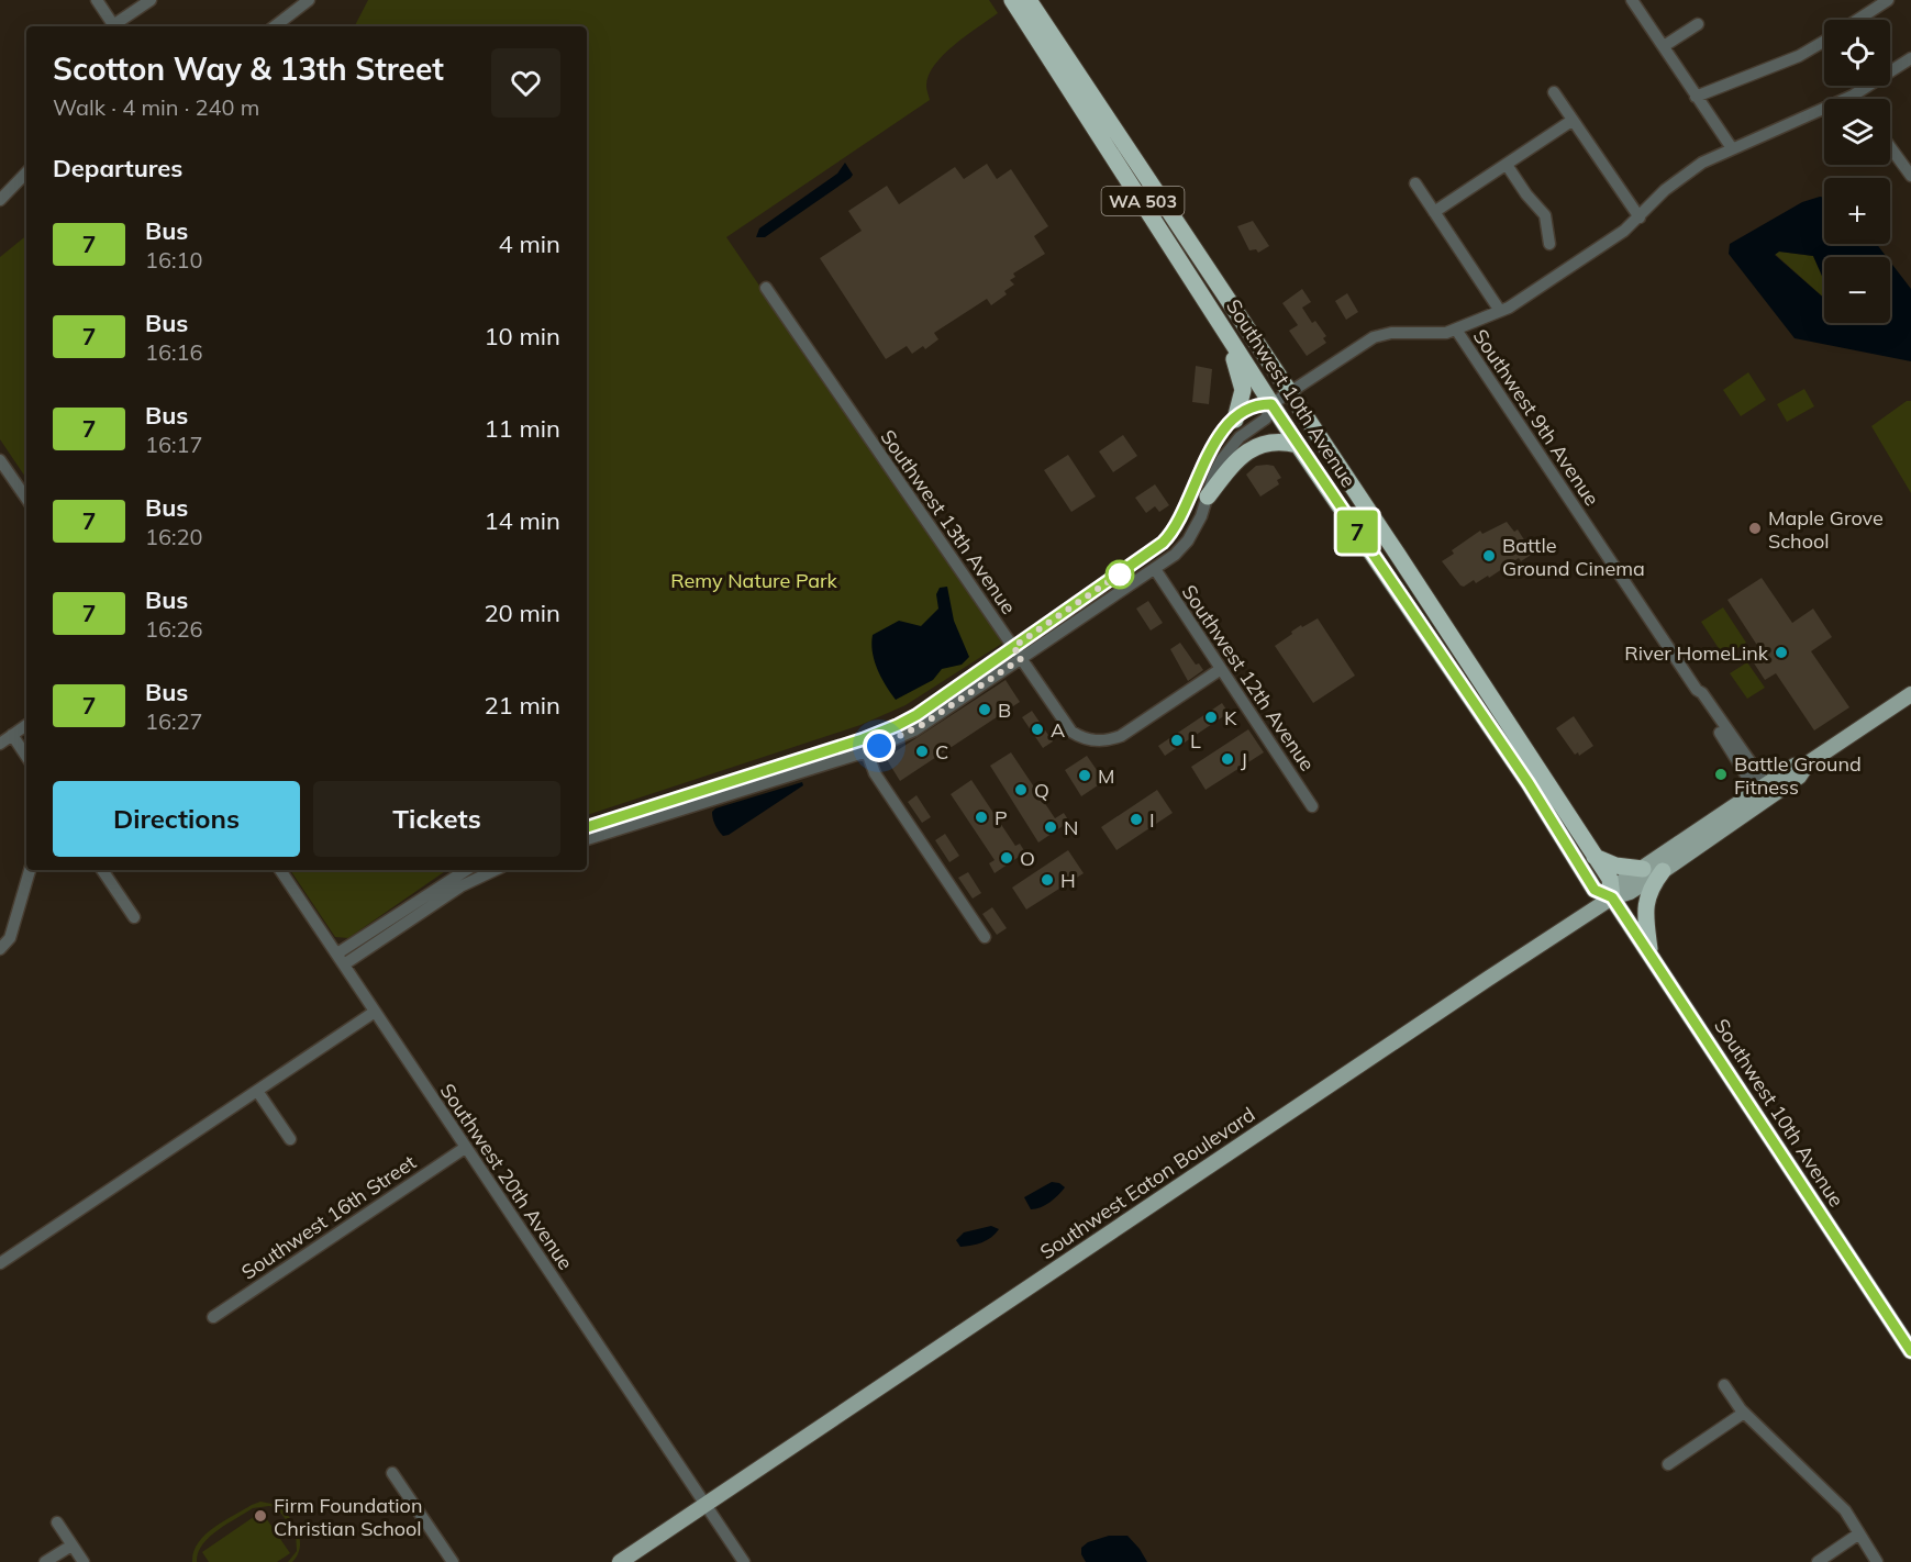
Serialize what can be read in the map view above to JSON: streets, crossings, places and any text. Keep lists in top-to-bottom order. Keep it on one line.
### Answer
{"streets":{"highway":["WA 503","Southwest 10th Avenue"],"main road":["Southwest Eaton Boulevard"],"street":["Southwest 9th Avenue","Southwest 13th Avenue","Southwest 12th Avenue","Southwest 20th Avenue","Southwest 16th Street"]},"crossings":[["Southwest 10th Avenue","Southwest Eaton Boulevard"],["Southwest 9th Avenue","Southwest Eaton Boulevard"],["Southwest 13th Avenue","Southwest 12th Avenue"],["Southwest 20th Avenue","Southwest Eaton Boulevard"],["Southwest 20th Avenue","Southwest 16th Street"]],"parks":["Remy Nature Park"],"places":["Maple Grove School","Battle Ground Cinema","River HomeLink","B","K","A","L","C","J","Battle Ground Fitness","M","Q","P","I","N","O","H","Firm Foundation Christian School"],"lines":["bus line 7"],"page":{"on_map":"7","map_buttons":["+","−"],"heading":[["Scotton Way & 13th Street","Walk · 4 min · 240 m"],"Departures"],"list":[{"mark":"7","name":"Bus","note":"16:10","value":"4 min"},{"mark":"7","name":"Bus","note":"16:16","value":"10 min"},{"mark":"7","name":"Bus","note":"16:17","value":"11 min"},{"mark":"7","name":"Bus","note":"16:20","value":"14 min"},{"mark":"7","name":"Bus","note":"16:26","value":"20 min"},{"mark":"7","name":"Bus","note":"16:27","value":"21 min"}],"buttons":["Directions","Tickets"]}}
